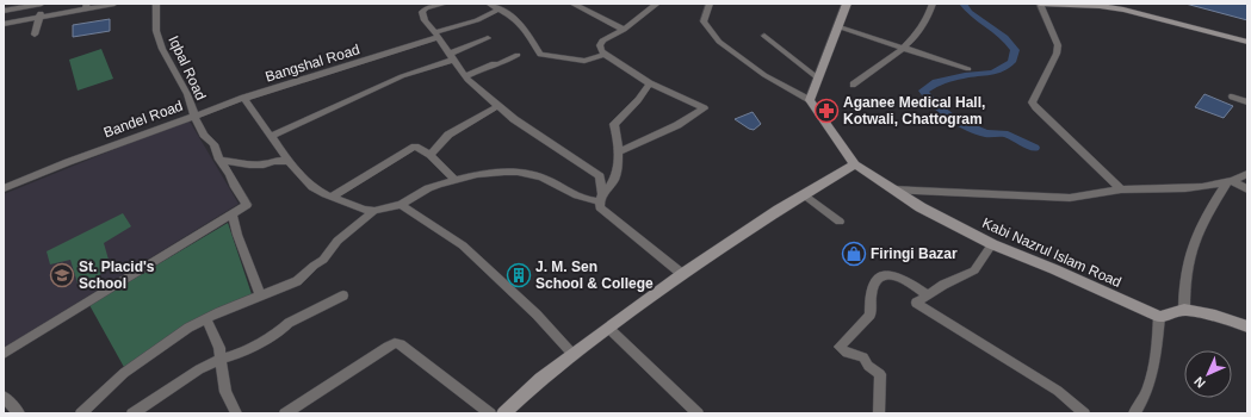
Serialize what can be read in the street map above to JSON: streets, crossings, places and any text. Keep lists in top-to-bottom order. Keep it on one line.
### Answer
{"streets":{"street":["Bangshal Road","Iqbal Road","Bandel Road","Kabi Nazrul Islam Road"]},"crossings":[["Bangshal Road","Iqbal Road"],["Bangshal Road","Bandel Road"],["Iqbal Road","Bandel Road"]],"places":{"pharmacy":["Aganee Medical Hall, Kotwali, Chattogram"],"shop":["Firingi Bazar"],"school or university":["St. Placid's School"],"building":["J. M. Sen School & College"]},"north":"bottom left"}
